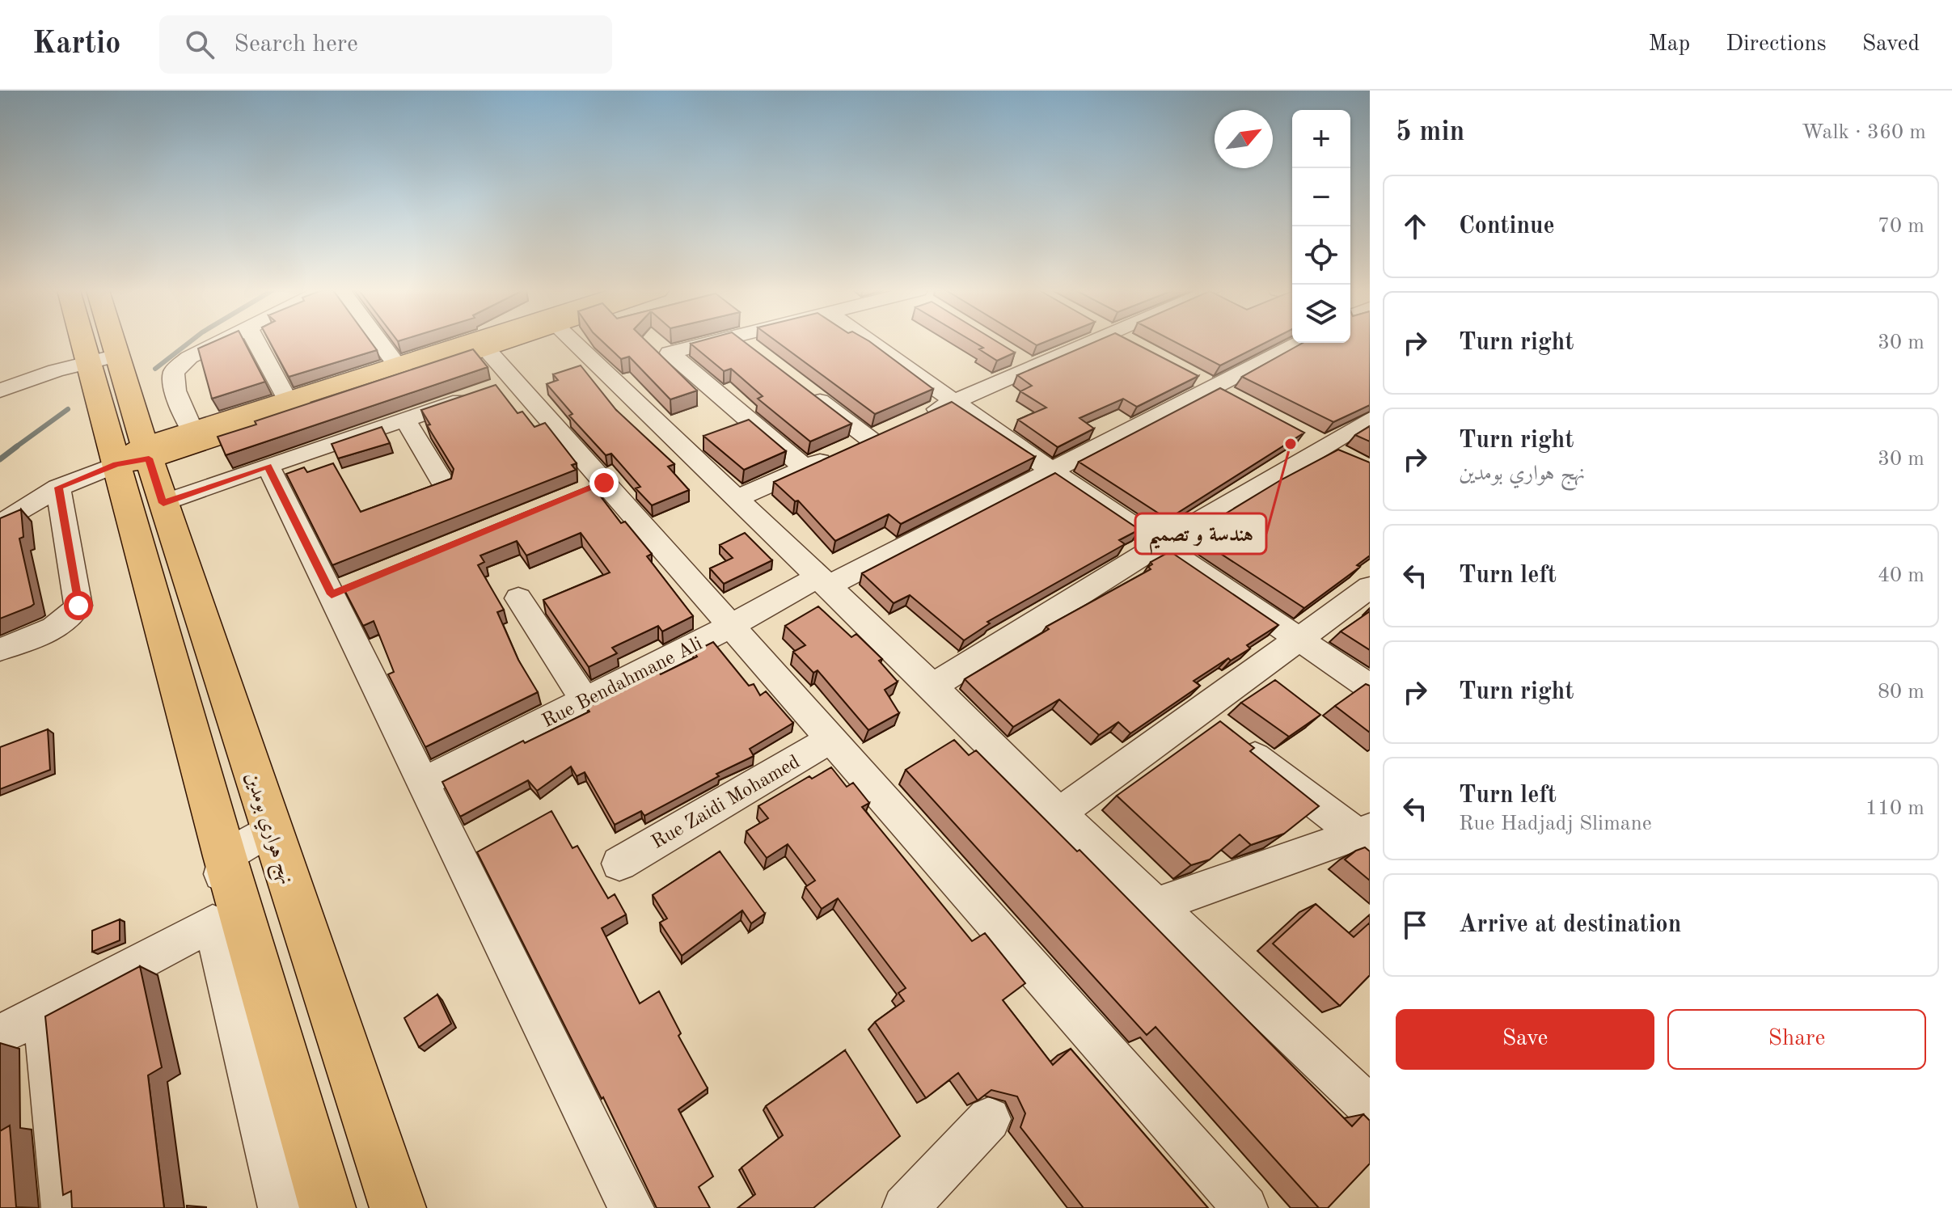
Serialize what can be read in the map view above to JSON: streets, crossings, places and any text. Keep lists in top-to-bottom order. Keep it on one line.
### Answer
{"streets":{"main road":["نهج هواري بومدين"],"street":["Rue Bendahmane Ali","Rue Zaidi Mohamed"]},"places":["هندسة و تصميم"],"north":"top right","page":{"header":"Kartio","search":"Search here","nav":["Map","Directions","Saved"],"heading":["5 min","Walk · 360 m"],"map_buttons":["+","−"],"list":[["Continue","70 m"],["Turn right","30 m"],["Turn right","نهج هواري بومدين","30 m"],["Turn left","40 m"],["Turn right","80 m"],["Turn left","Rue Hadjadj Slimane","110 m"],"Arrive at destination"],"buttons":["Save","Share"]}}
